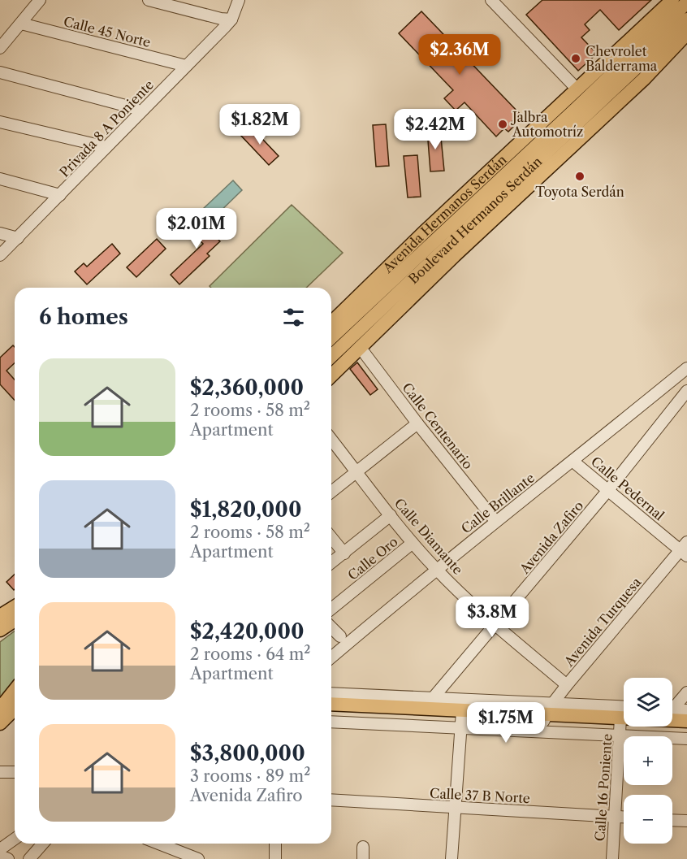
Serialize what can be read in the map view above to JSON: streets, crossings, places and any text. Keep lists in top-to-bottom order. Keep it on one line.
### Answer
{"streets":{"main road":["Avenida Hermanos Serdán","Boulevard Hermanos Serdán"],"street":["Calle 45 Norte","Privada 8 A Poniente","Calle Centenario","Calle Pedernal","Calle Brillante","Calle Diamante","Avenida Zafiro","Calle Oro","Avenida Turquesa","Calle 16 Poniente","Calle 37 B Norte"]},"crossings":[["Calle 45 Norte","Privada 8 A Poniente"],["Boulevard Hermanos Serdán","Calle Centenario"],["Calle Centenario","Calle Brillante"],["Calle Pedernal","Calle Brillante"],["Calle Pedernal","Avenida Zafiro"],["Calle Pedernal","Avenida Turquesa"],["Calle Brillante","Calle Diamante"],["Calle Diamante","Avenida Zafiro"],["Calle Diamante","Calle Oro"],["Calle Diamante","Avenida Turquesa"],["Calle 16 Poniente","Calle 37 B Norte"]],"places":["Chevrolet Balderrama","Jalbra Automotríz","Toyota Serdán"],"page":{"price":["$2.36M","$1.82M","$2.42M","$2.01M","$3.8M","$1.75M"],"heading":"6 homes","list":[{"name":"$2,360,000","note":"2 rooms · 58 m² · Apartment"},{"name":"$1,820,000","note":"2 rooms · 58 m² · Apartment"},{"name":"$2,420,000","note":"2 rooms · 64 m² · Apartment"},{"name":"$3,800,000","note":"3 rooms · 89 m² · Avenida Zafiro"}],"map_buttons":["+","−"]}}
